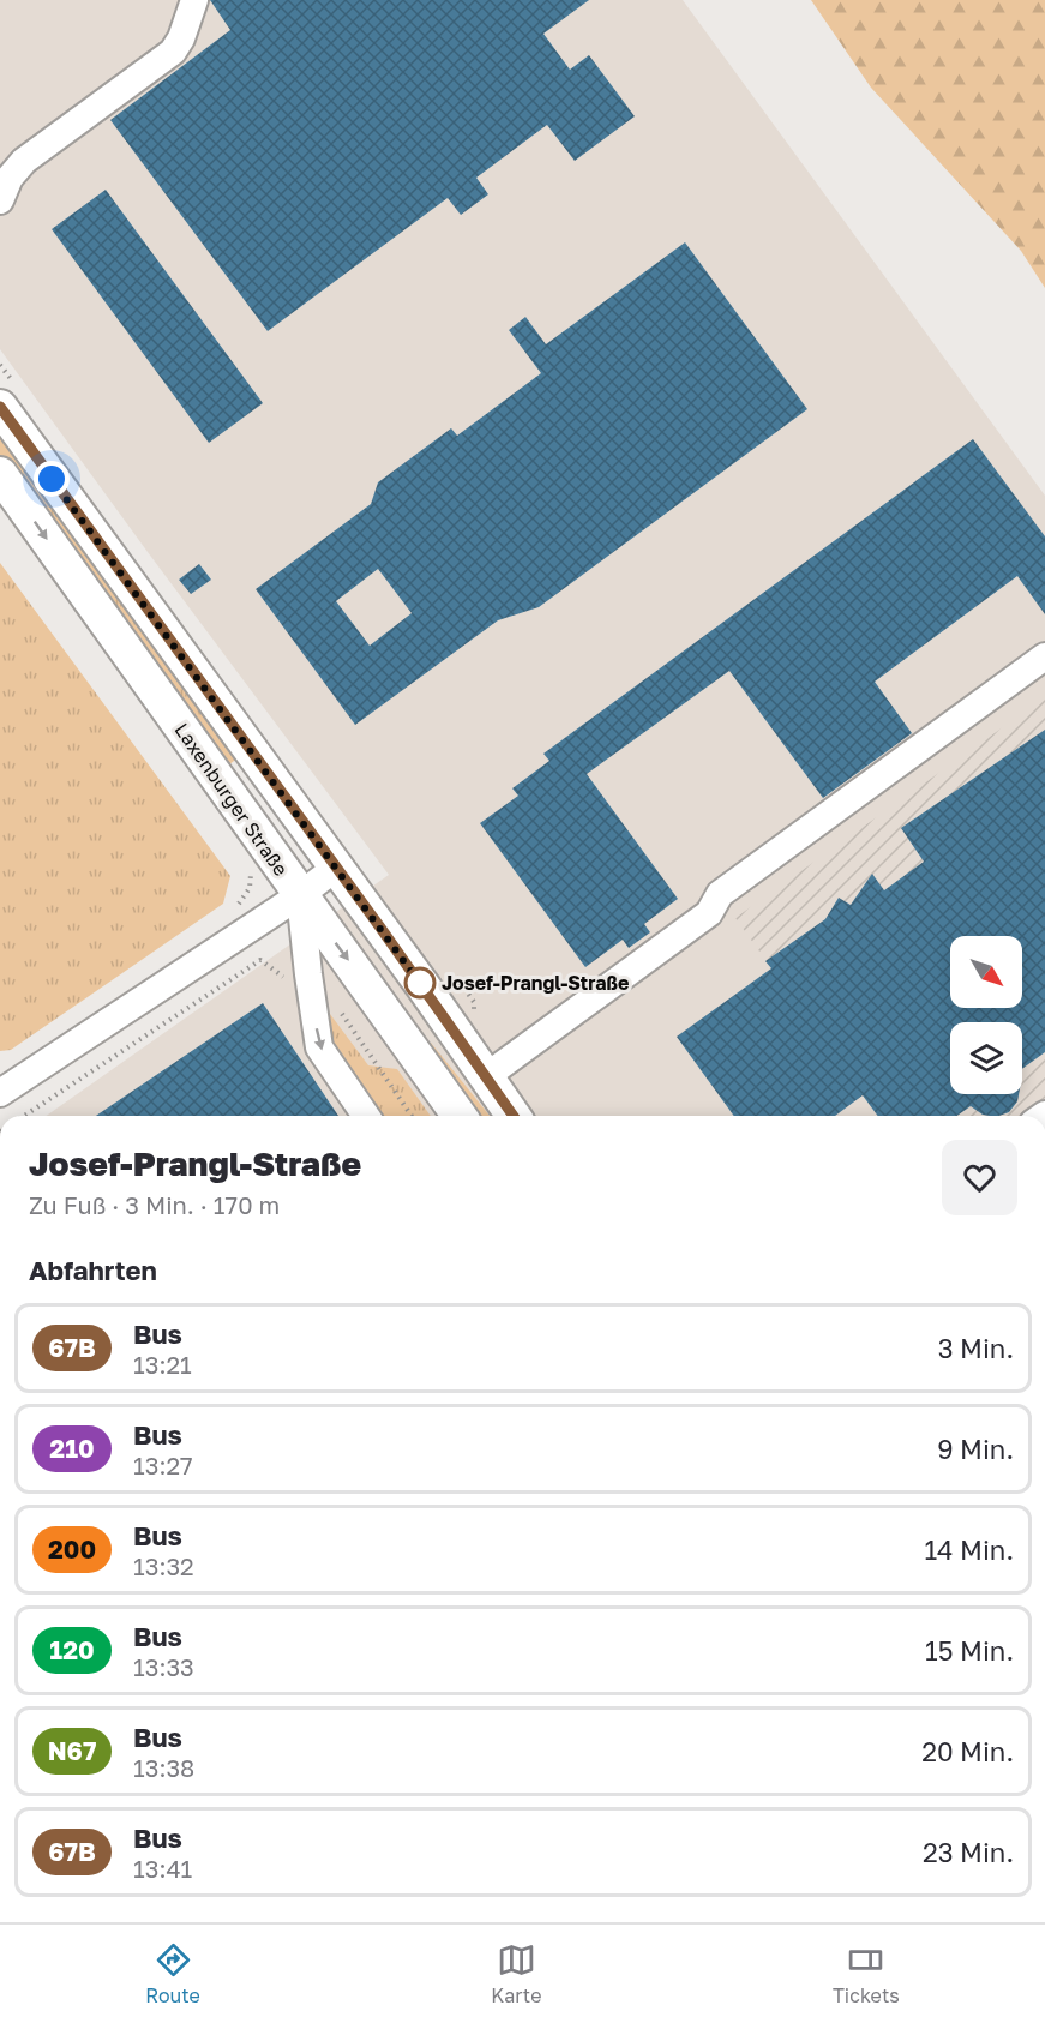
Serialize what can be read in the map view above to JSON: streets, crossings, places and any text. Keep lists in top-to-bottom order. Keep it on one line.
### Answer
{"streets":{"main road":["Laxenburger Straße"]},"places":["Josef-Prangl-Straße"],"lines":["bus line 67B"],"north":"bottom right","page":{"heading":[["Josef-Prangl-Straße","Zu Fuß · 3 Min. · 170 m"],"Abfahrten"],"list":[{"mark":"67B","name":"Bus","note":"13:21","value":"3 Min."},{"mark":"210","name":"Bus","note":"13:27","value":"9 Min."},{"mark":"200","name":"Bus","note":"13:32","value":"14 Min."},{"mark":"120","name":"Bus","note":"13:33","value":"15 Min."},{"mark":"N67","name":"Bus","note":"13:38","value":"20 Min."},{"mark":"67B","name":"Bus","note":"13:41","value":"23 Min."}],"tabs":["Route","Karte","Tickets"]}}
